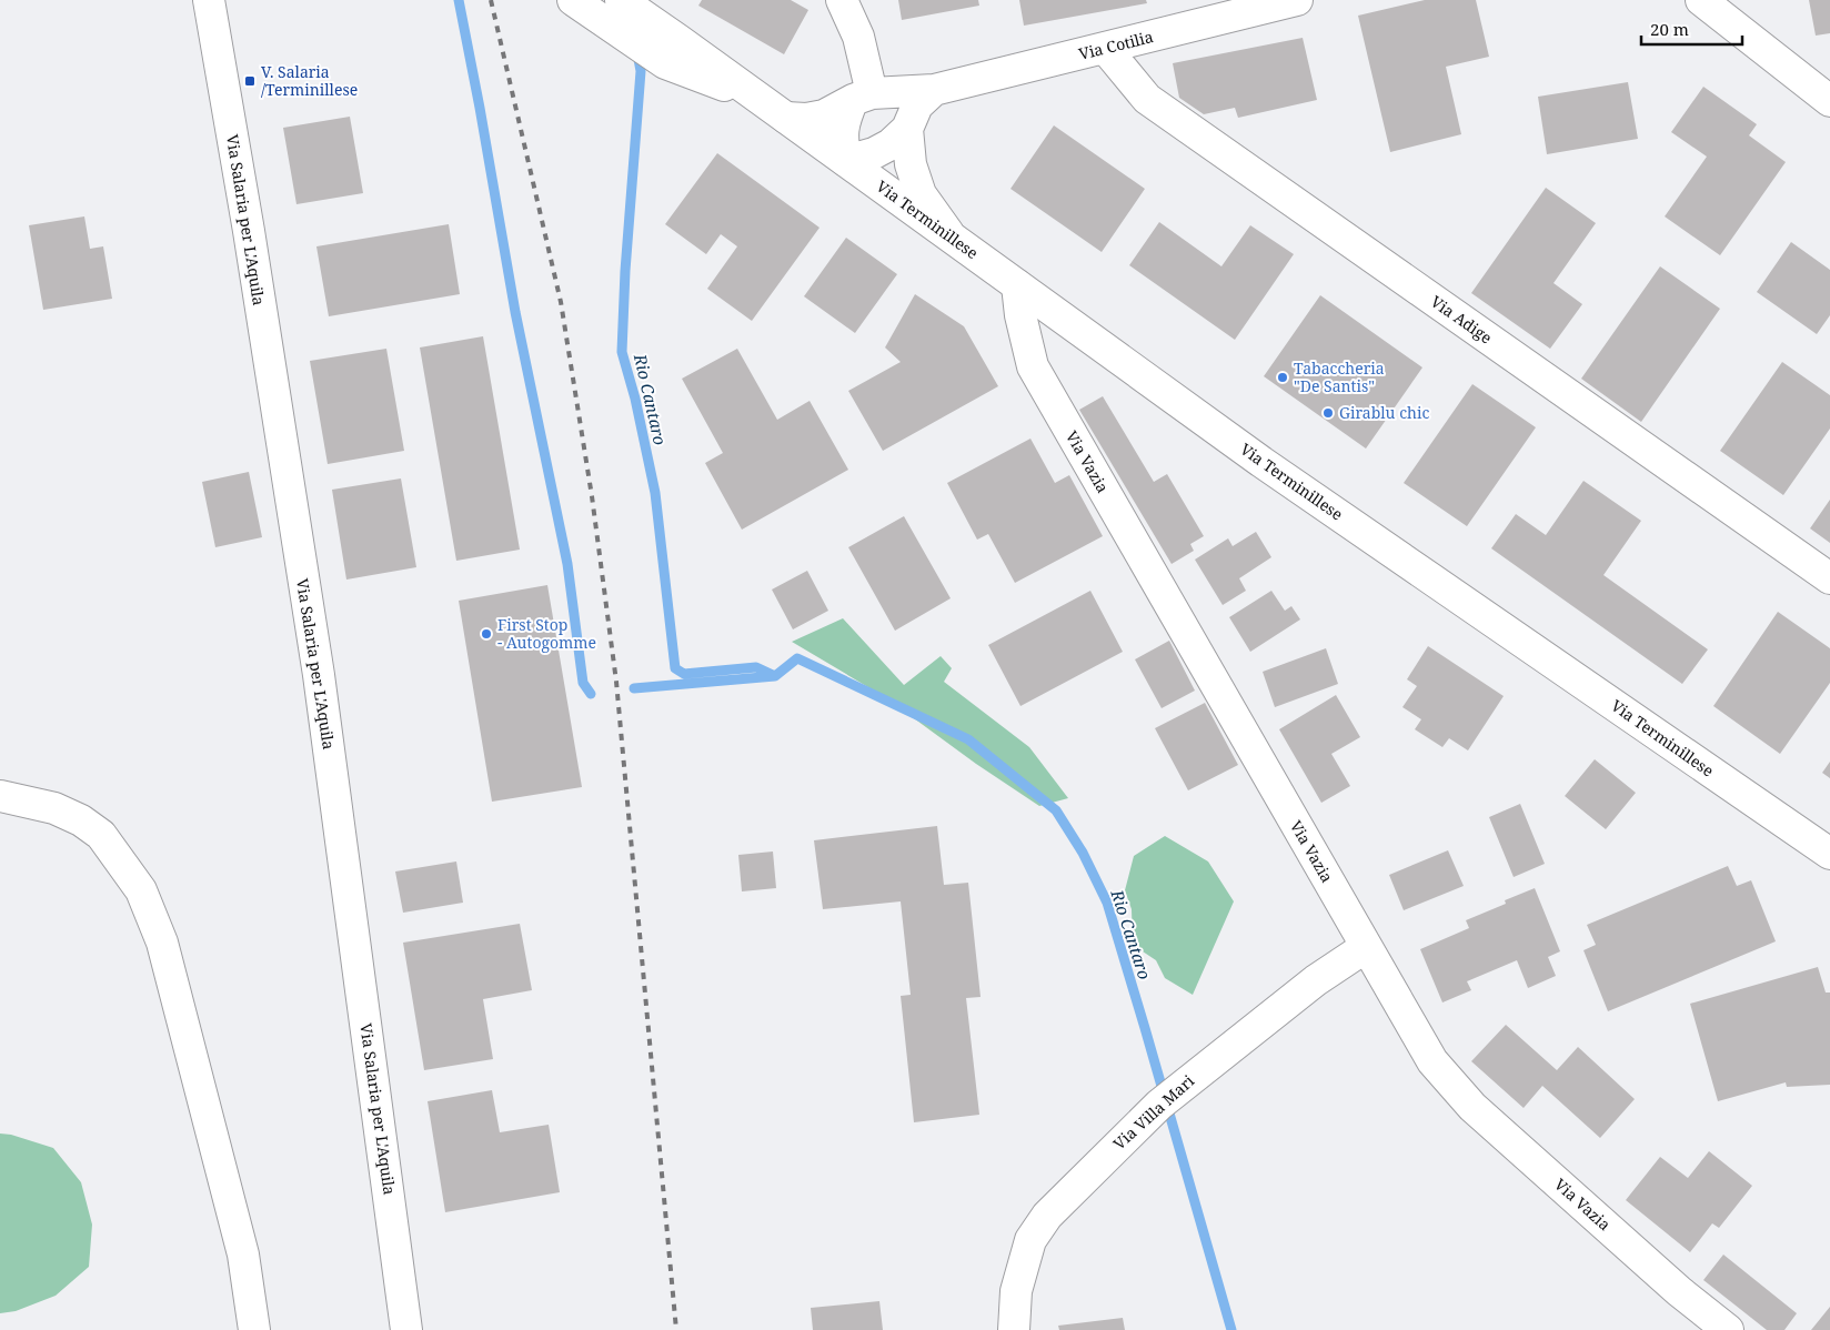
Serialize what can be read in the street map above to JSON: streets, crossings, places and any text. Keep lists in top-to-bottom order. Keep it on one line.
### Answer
{"streets":{"street":["Via Cotilia","Via Salaria per L'Aquila","Via Terminillese","Via Adige","Via Vazia","Via Villa Mari"]},"crossings":[["Via Cotilia","Via Adige"],["Via Terminillese","Via Vazia"],["Via Vazia","Via Villa Mari"]],"water":["Rio Cantaro"],"places":{"transit":["V. Salaria /Terminillese"],"other":["Tabaccheria \"De Santis\"","Girablu chic","First Stop - Autogomme"]},"scale_bar":"20 m"}
